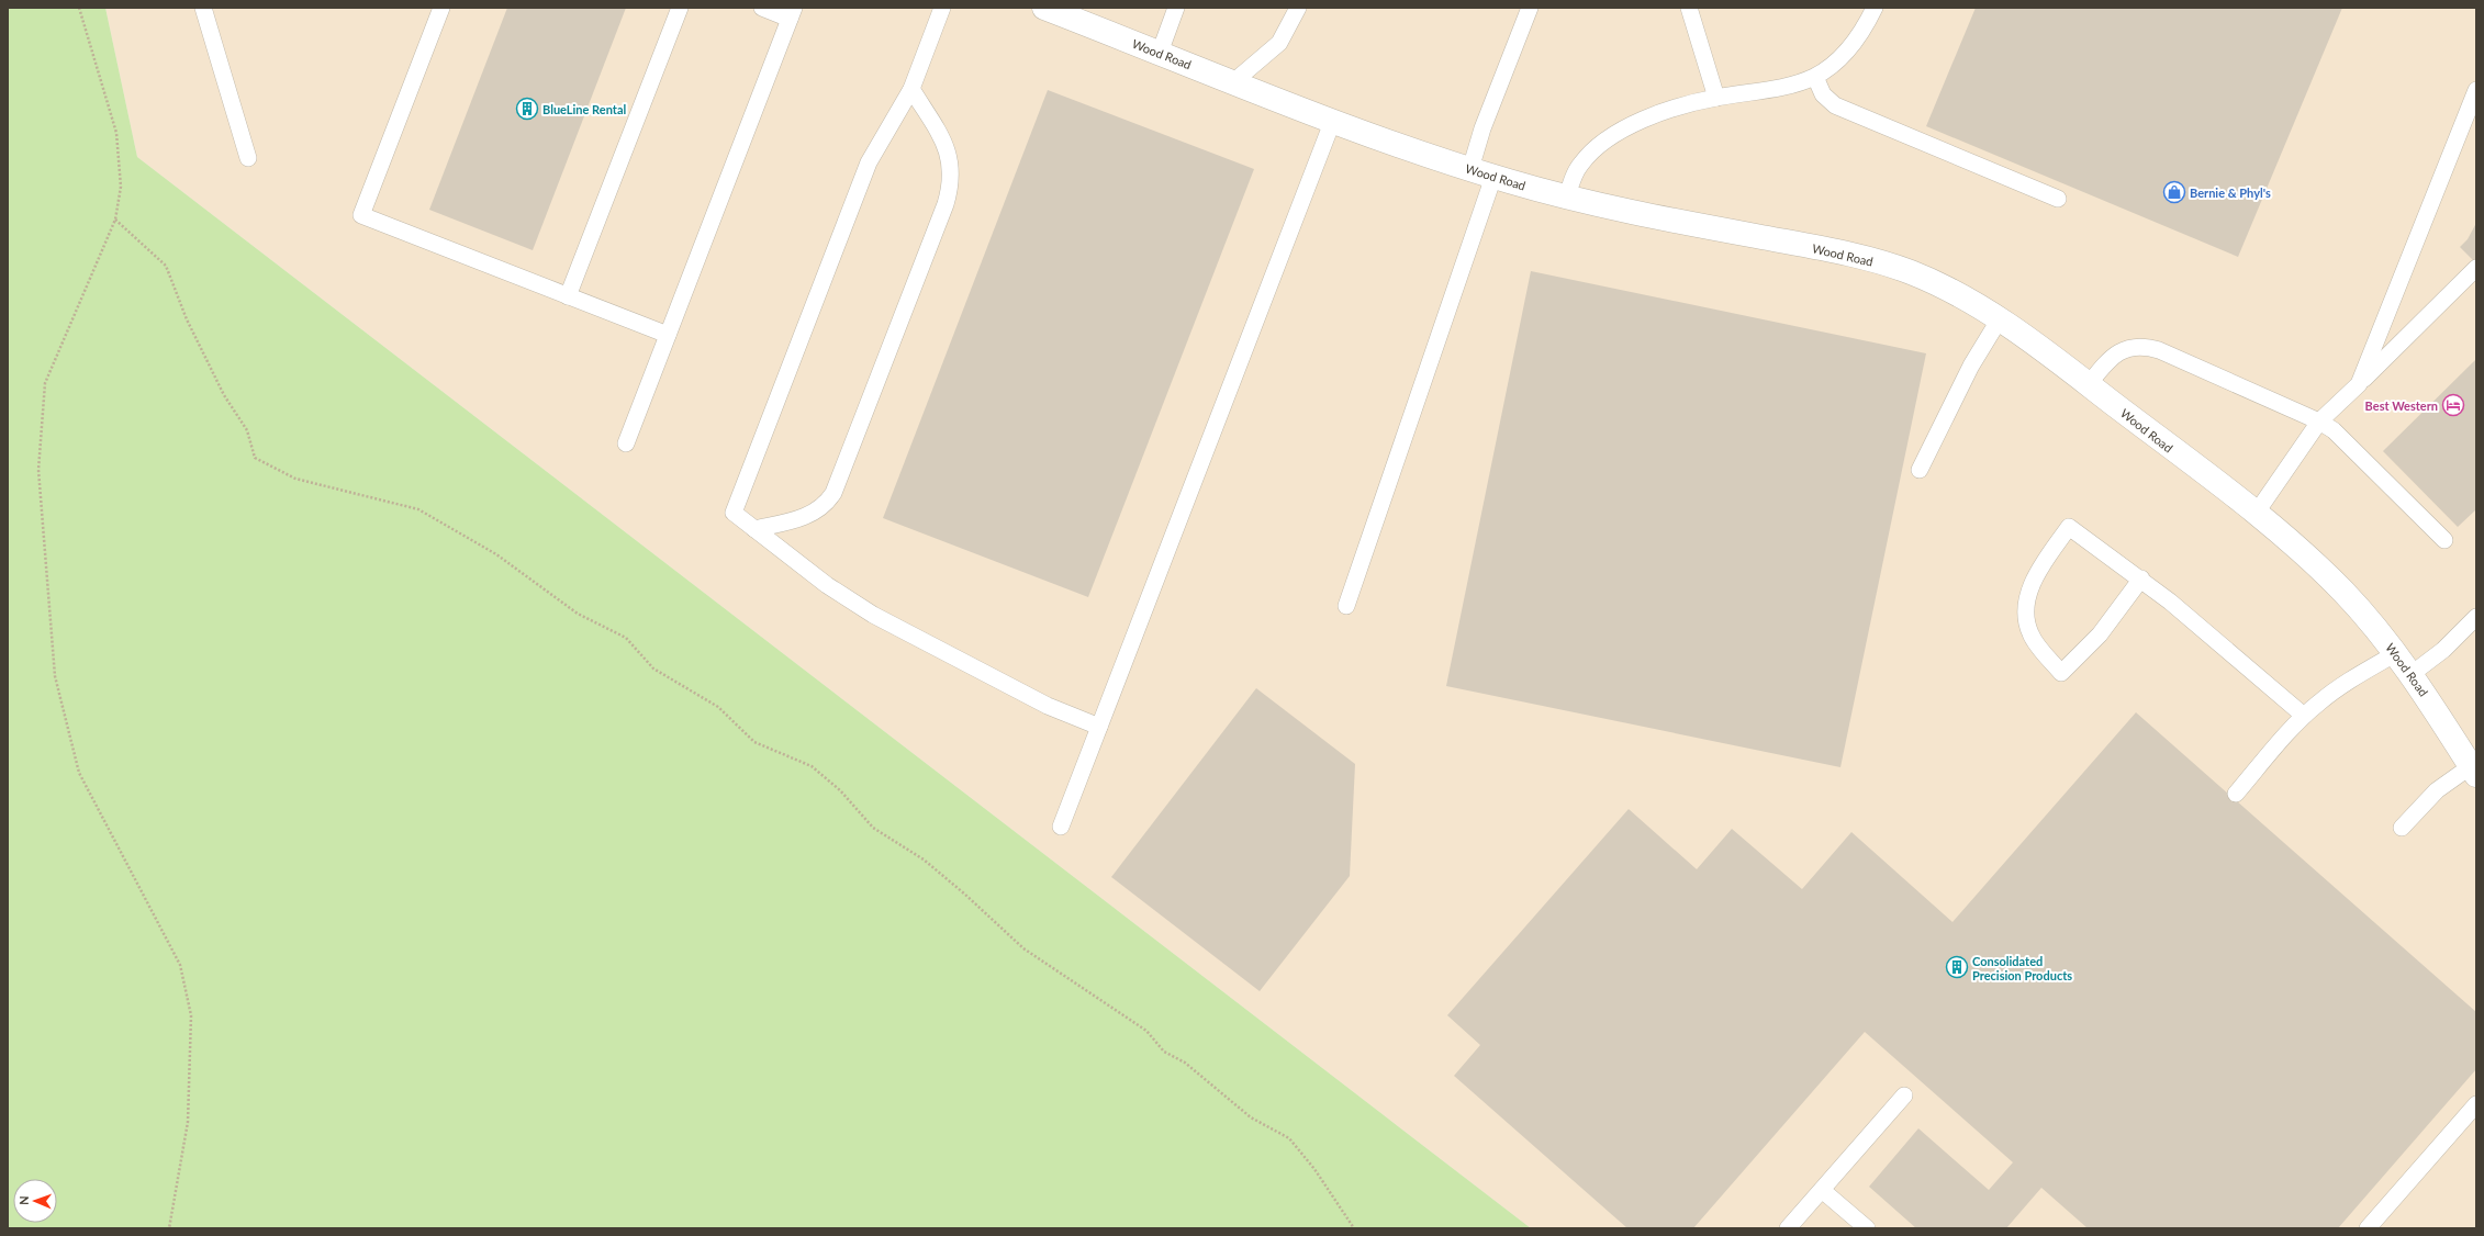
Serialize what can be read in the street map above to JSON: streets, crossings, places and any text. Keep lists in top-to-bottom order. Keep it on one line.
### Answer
{"streets":{"street":["Wood Road"]},"places":{"building":["BlueLine Rental","Consolidated Precision Products"],"shop":["Bernie & Phyl's"],"hotel":["Best Western"]},"north":"left"}
